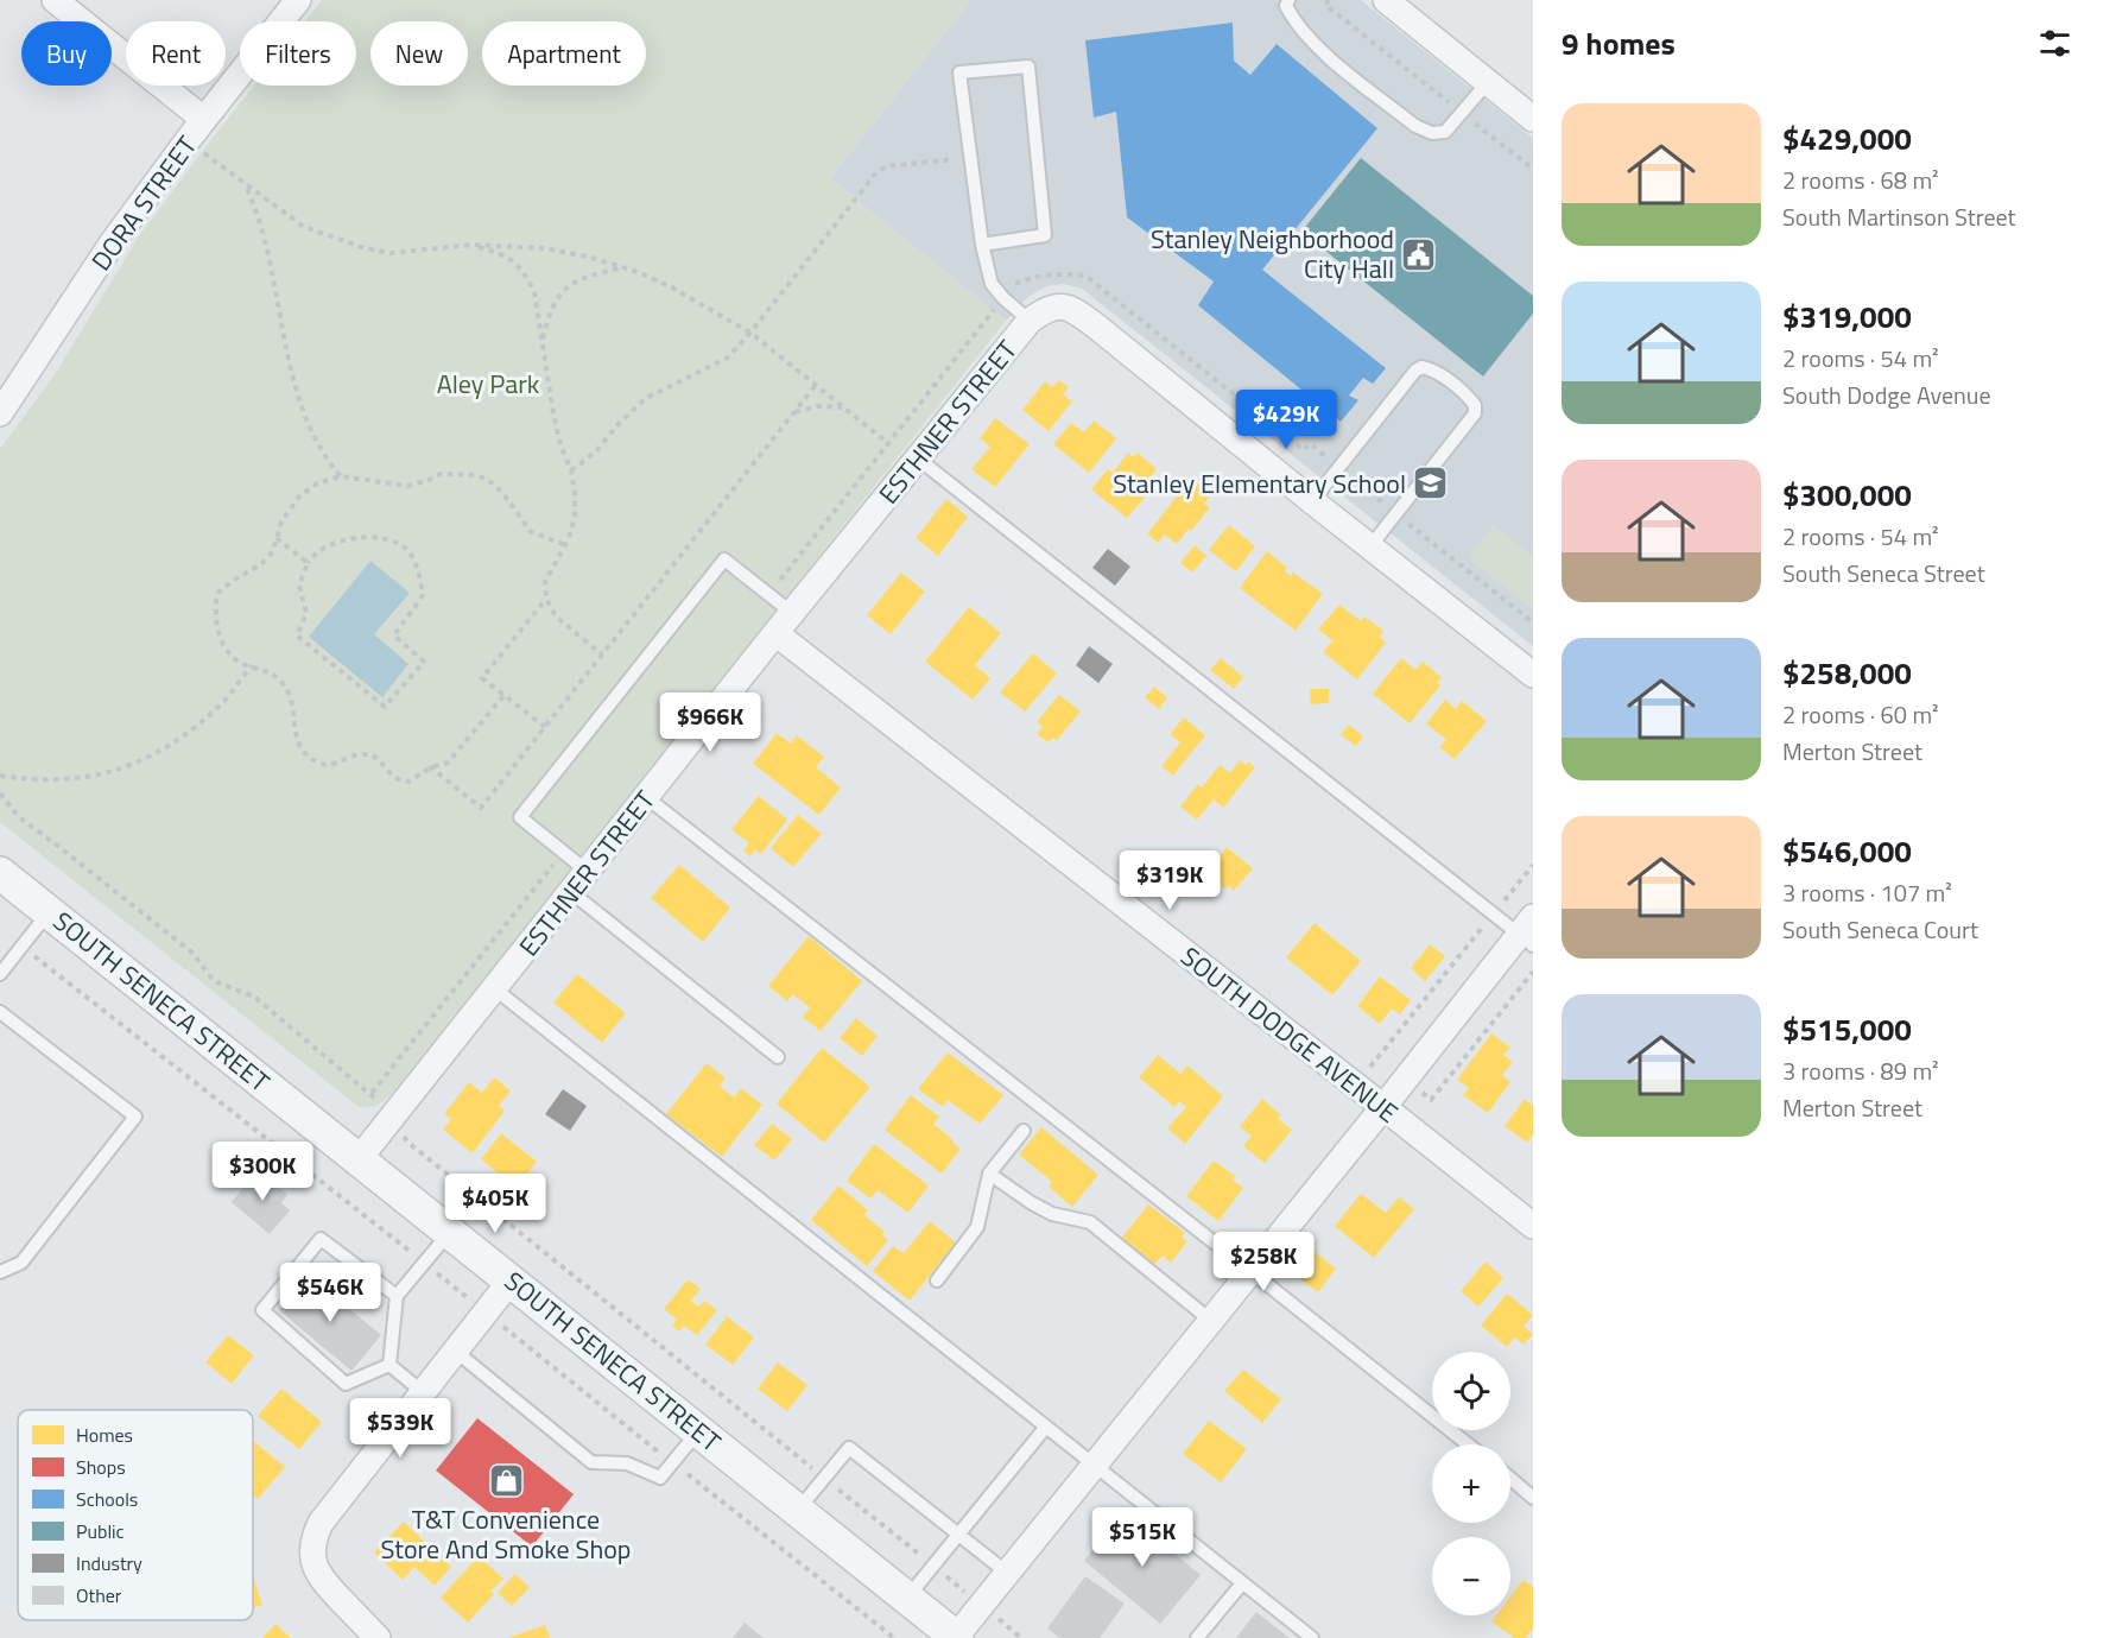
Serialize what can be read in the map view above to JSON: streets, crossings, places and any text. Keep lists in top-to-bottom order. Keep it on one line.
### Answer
{"streets":{"street":["DORA STREET","ESTHNER STREET","SOUTH SENECA STREET","SOUTH DODGE AVENUE"]},"crossings":[["ESTHNER STREET","SOUTH SENECA STREET"],["ESTHNER STREET","SOUTH DODGE AVENUE"]],"parks":["Aley Park"],"places":{"public building":["Stanley Neighborhood City Hall"],"school or university":["Stanley Elementary School"],"shop":["T&T Convenience Store And Smoke Shop"]},"legend":["Homes","Shops","Schools","Public","Industry","Other"],"page":{"heading":"9 homes","chip":["Buy","Rent","Filters","New","Apartment"],"list":[{"name":"$429,000","note":"2 rooms · 68 m² · South Martinson Street"},{"name":"$319,000","note":"2 rooms · 54 m² · South Dodge Avenue"},{"name":"$300,000","note":"2 rooms · 54 m² · South Seneca Street"},{"name":"$258,000","note":"2 rooms · 60 m² · Merton Street"},{"name":"$546,000","note":"3 rooms · 107 m² · South Seneca Court"},{"name":"$515,000","note":"3 rooms · 89 m² · Merton Street"}],"price":["$429K","$966K","$319K","$300K","$405K","$258K","$546K","$539K","$515K"],"map_buttons":["+","−"]}}
